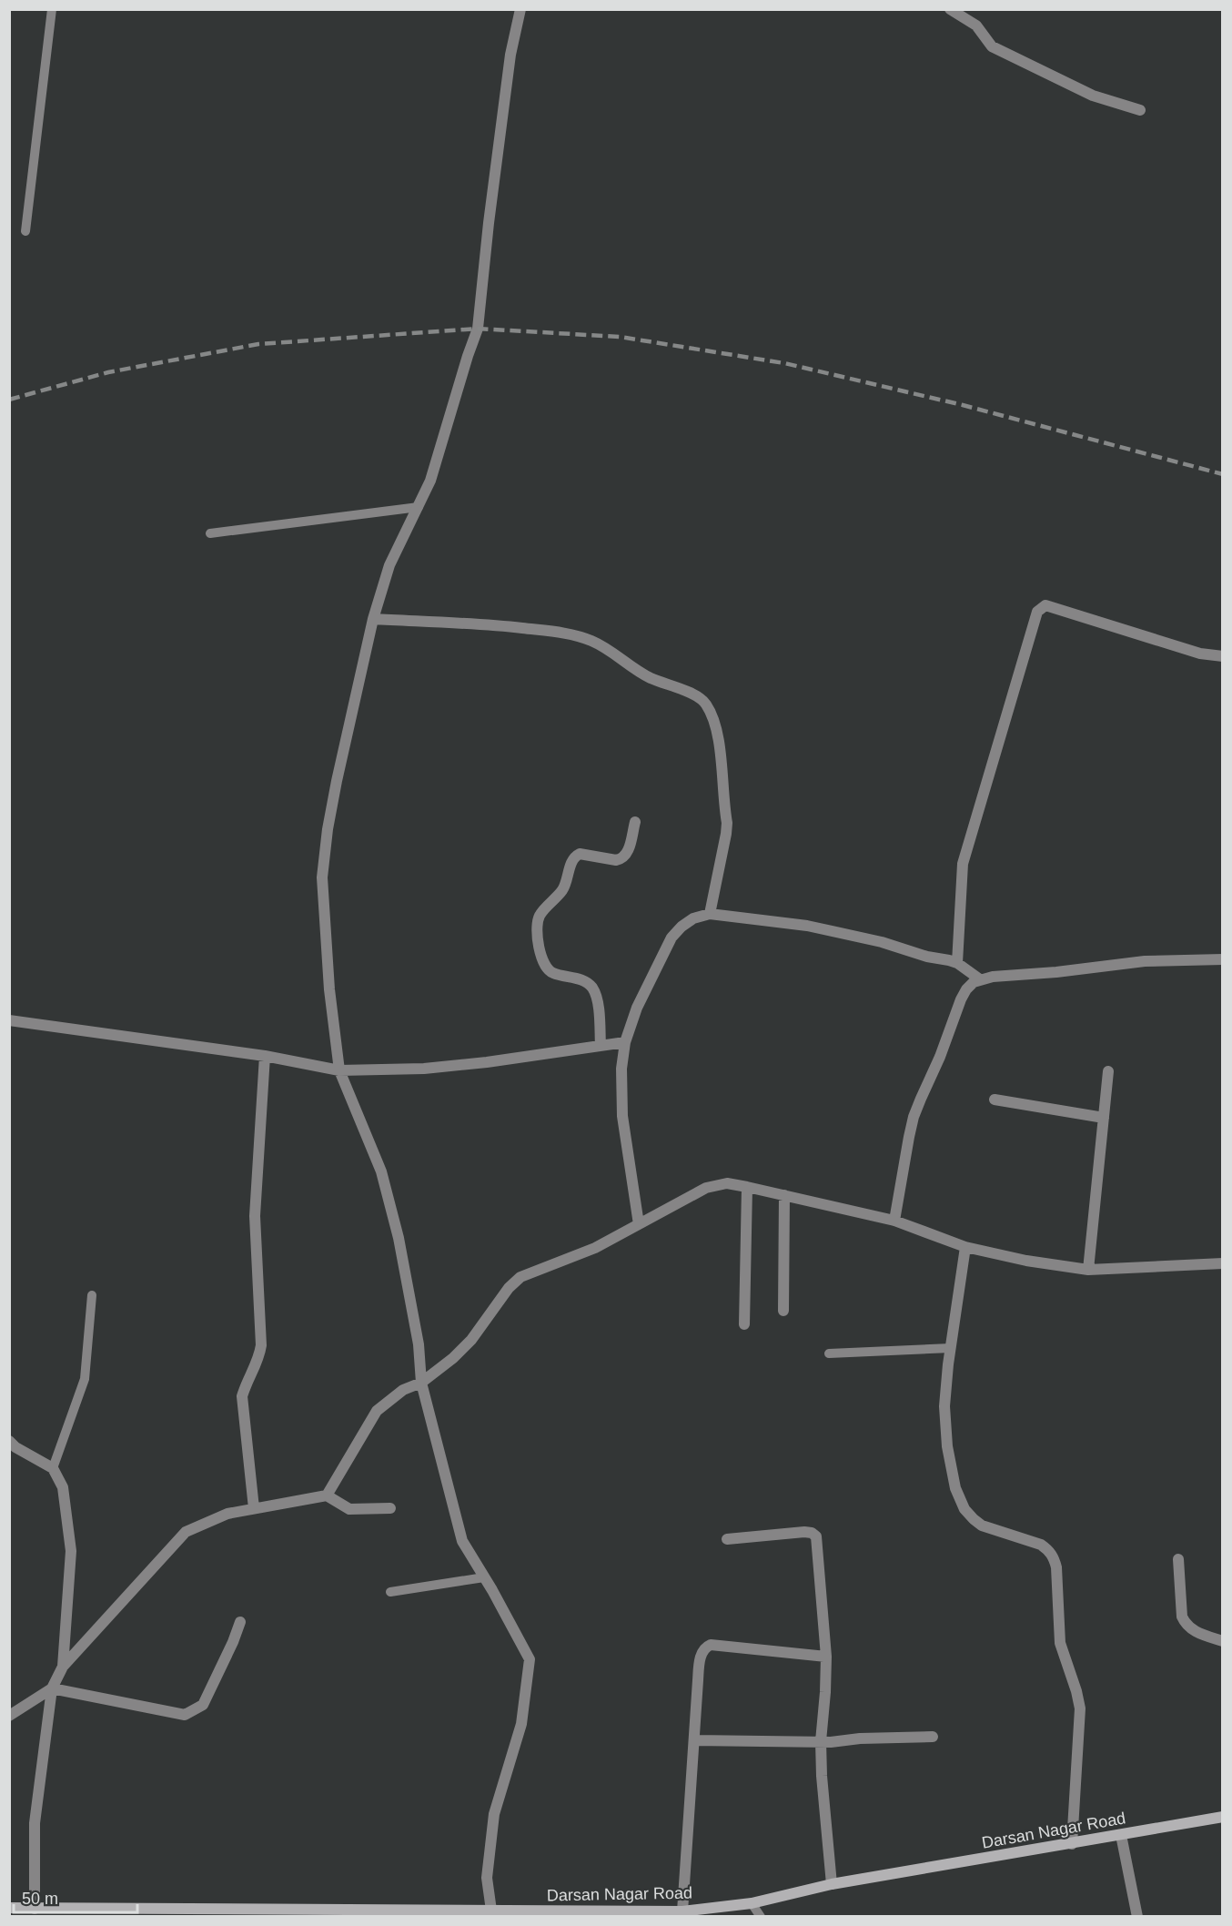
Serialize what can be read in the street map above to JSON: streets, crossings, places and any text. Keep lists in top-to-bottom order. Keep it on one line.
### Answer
{"streets":{"street":["Darsan Nagar Road"]},"scale_bar":"50 m"}
